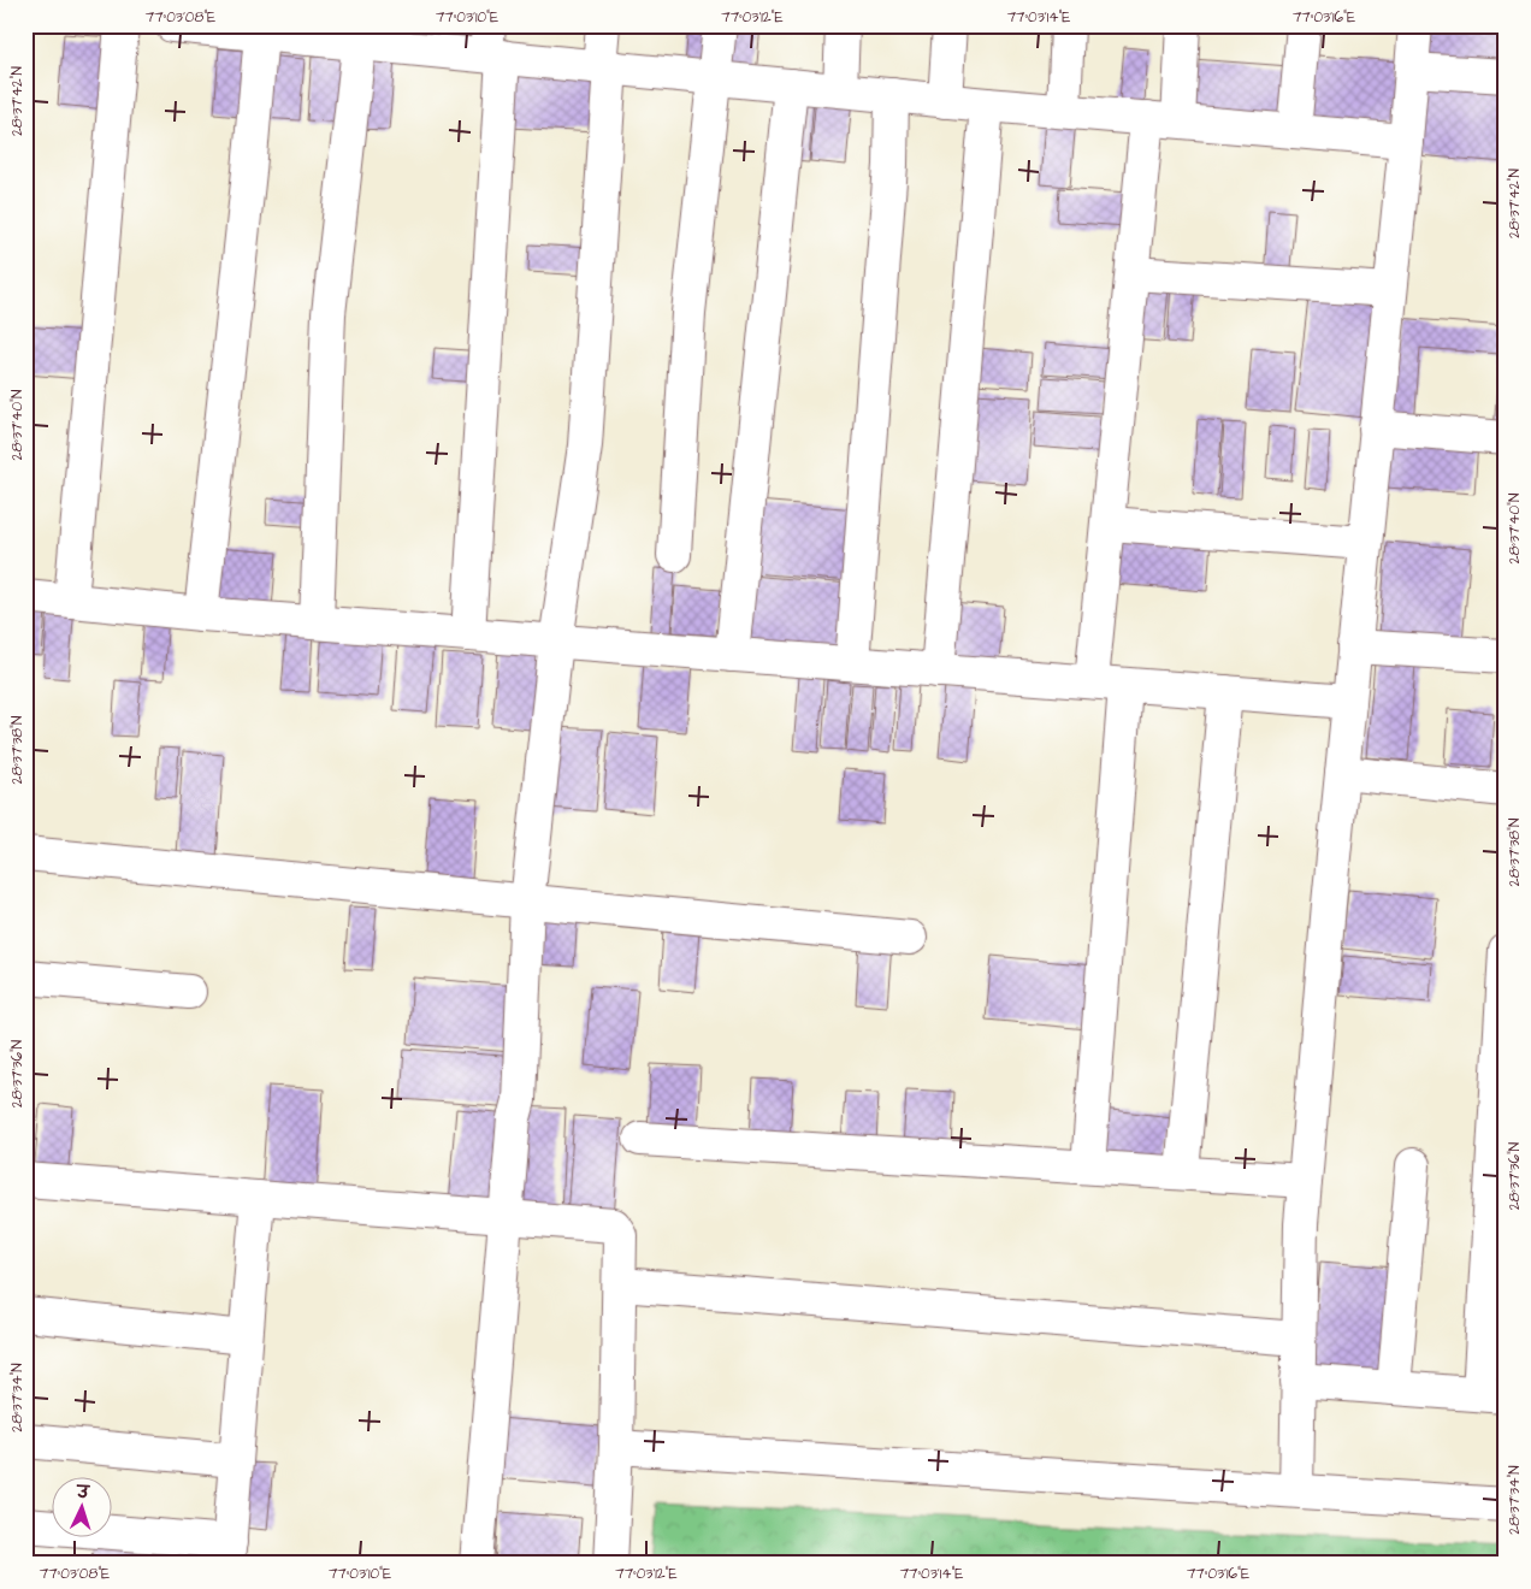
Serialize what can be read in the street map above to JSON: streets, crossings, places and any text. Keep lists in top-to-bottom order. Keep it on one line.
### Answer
{"north":"top","coordinates":["77°03'08\"E","77°03'10\"E","77°03'12\"E","77°03'14\"E","77°03'16\"E","28°37'42\"N","28°37'40\"N","28°37'38\"N","28°37'36\"N","28°37'34\"N"]}
